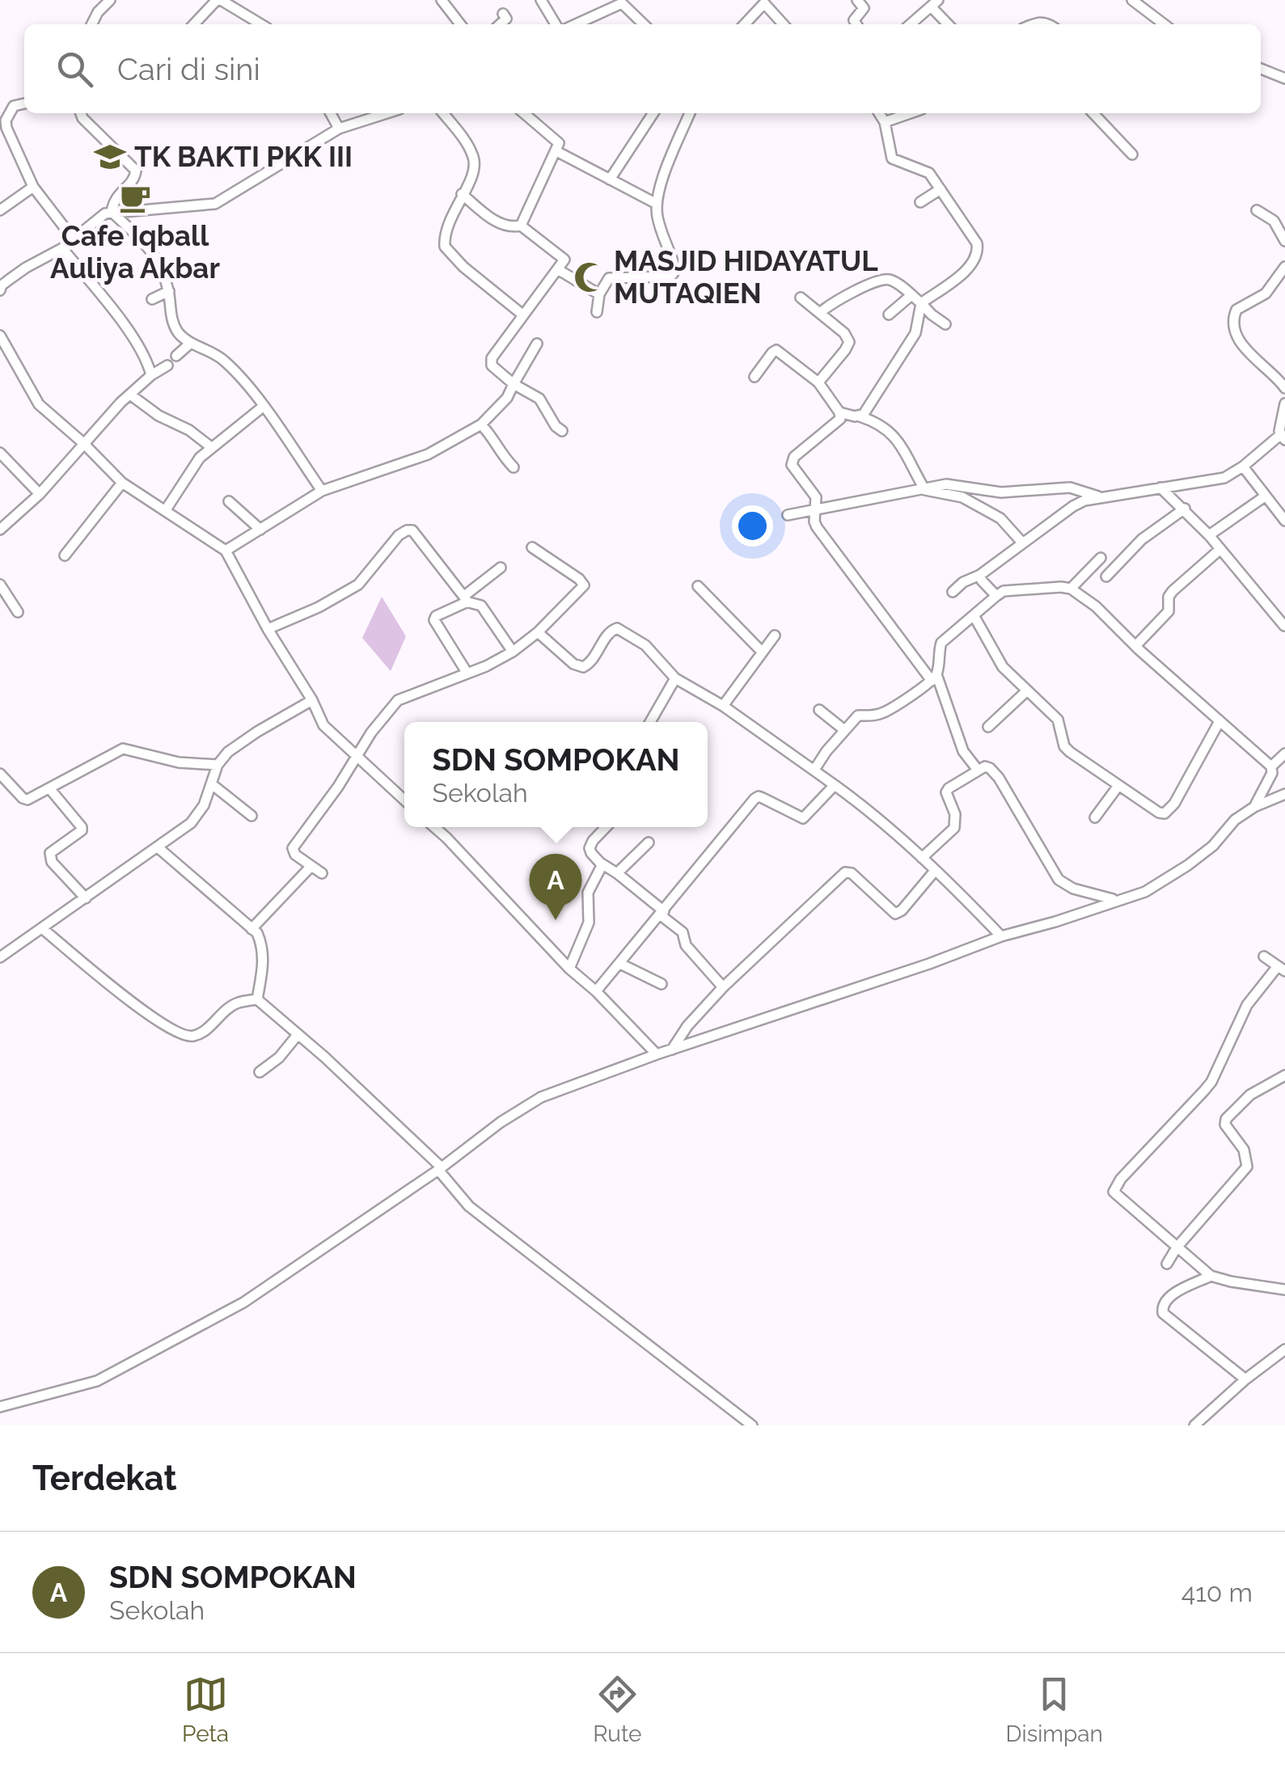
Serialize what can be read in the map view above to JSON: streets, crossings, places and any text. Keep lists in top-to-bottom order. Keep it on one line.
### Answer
{"places":{"school or university":["TK BAKTI PKK III"],"cafe":["Cafe Iqball Auliya Akbar"],"mosque":["MASJID HIDAYATUL MUTAQIEN"]},"page":{"search":"Cari di sini","popup":["SDN SOMPOKAN","Sekolah"],"pins":"A","heading":"Terdekat","list":[{"mark":"A","name":"SDN SOMPOKAN","note":"Sekolah","value":"410 m"}],"nav":["Peta","Rute","Disimpan"]}}
